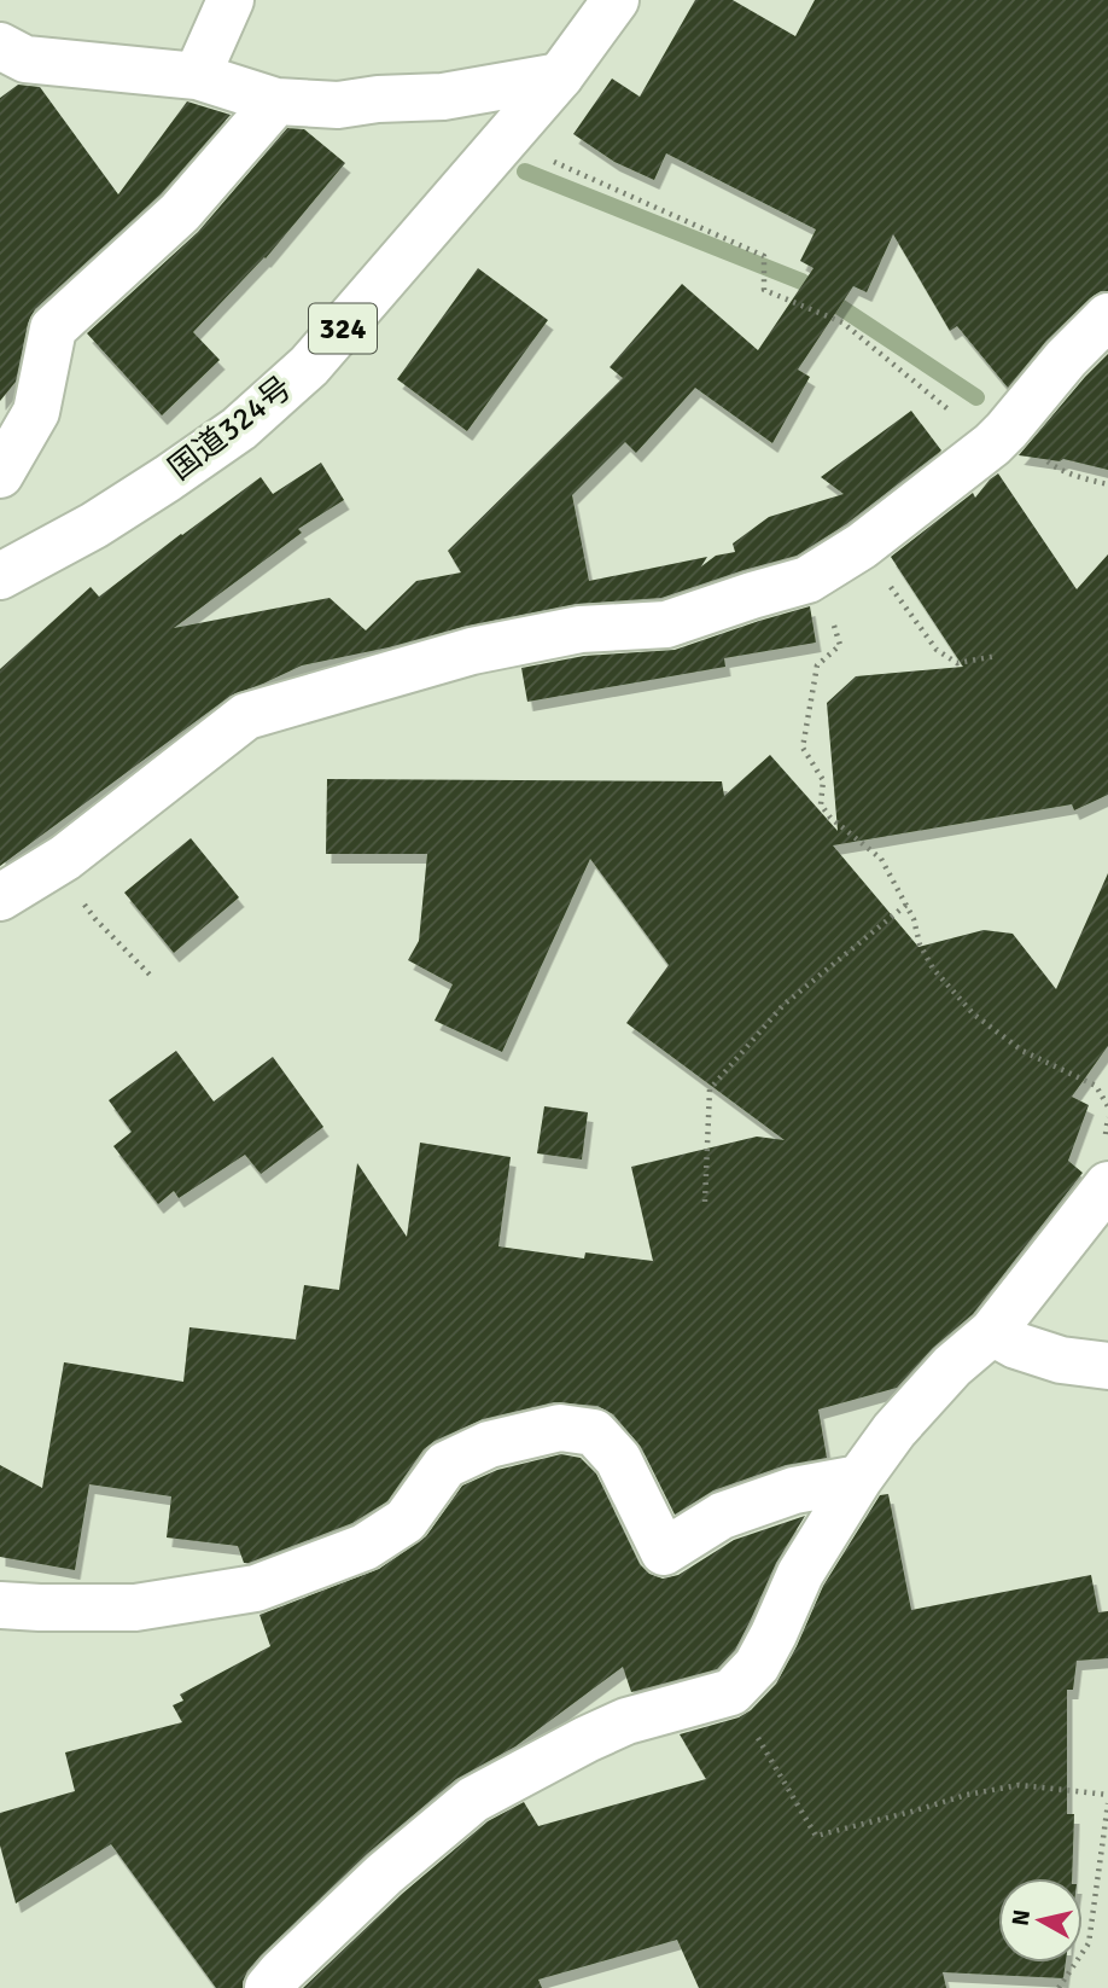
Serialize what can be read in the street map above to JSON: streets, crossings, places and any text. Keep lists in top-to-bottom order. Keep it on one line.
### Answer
{"streets":{"main road":["324","国道324号"]},"north":"left"}
